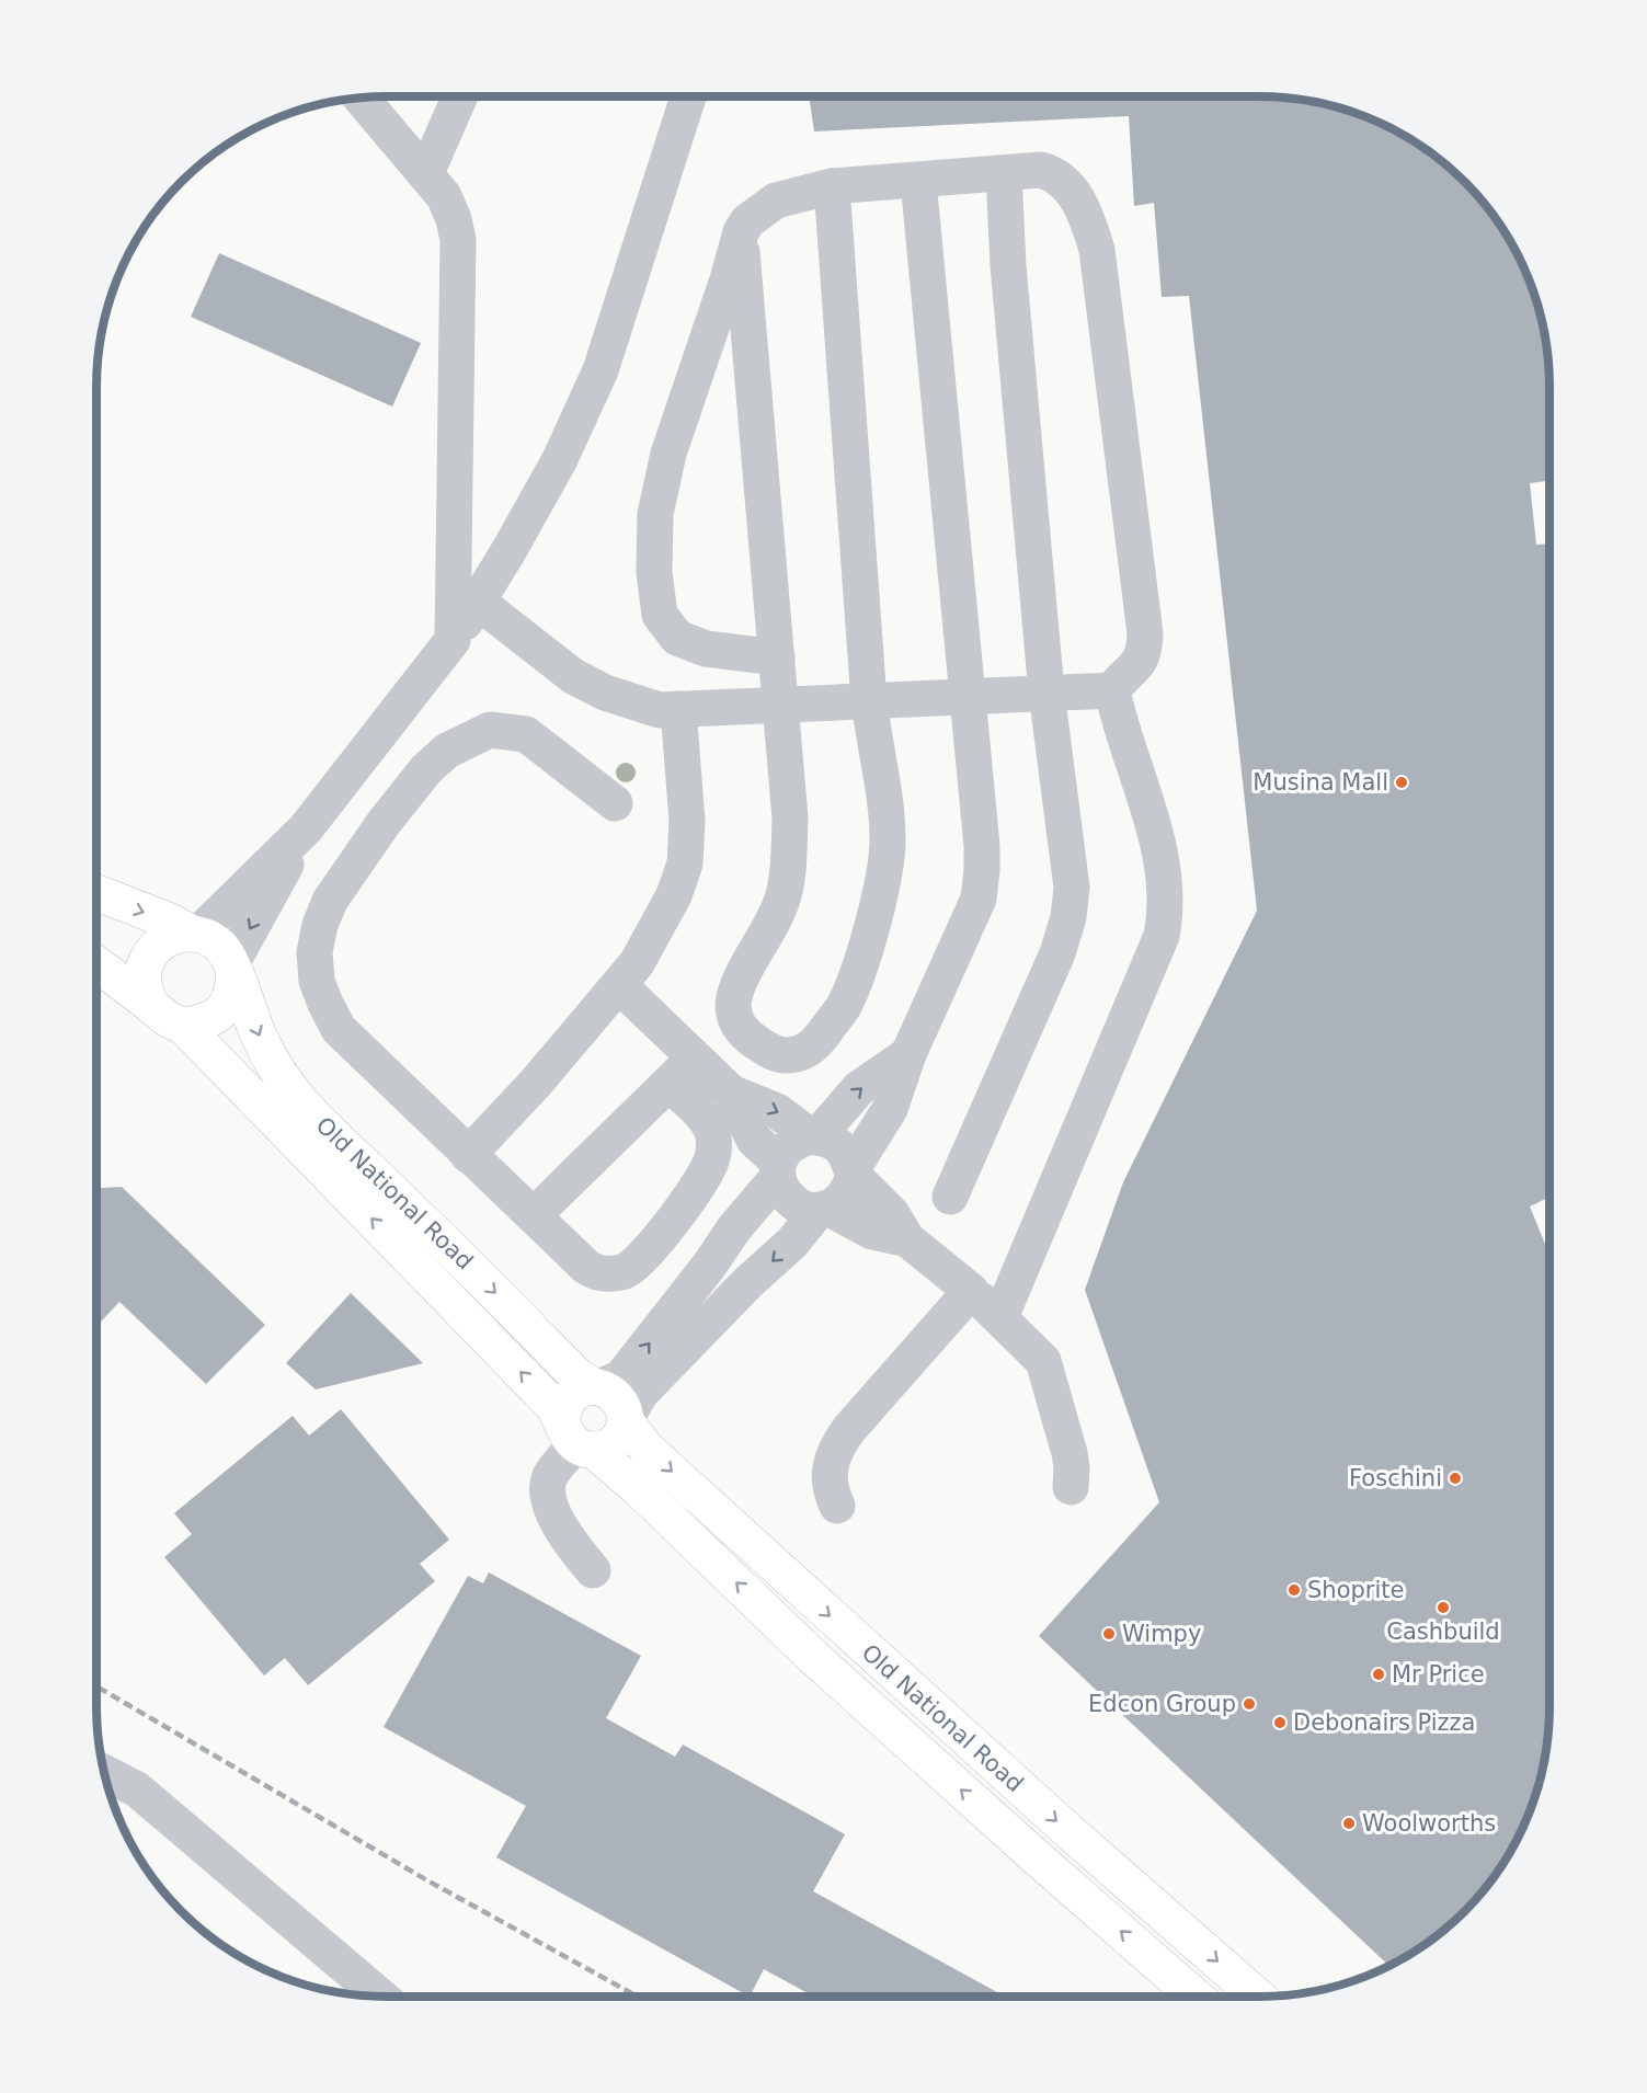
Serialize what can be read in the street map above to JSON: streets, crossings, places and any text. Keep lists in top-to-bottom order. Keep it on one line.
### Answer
{"streets":{"main road":["Old National Road"]},"places":["Musina Mall","Foschini","Shoprite","Cashbuild","Wimpy","Mr Price","Edcon Group","Debonairs Pizza","Woolworths"]}
